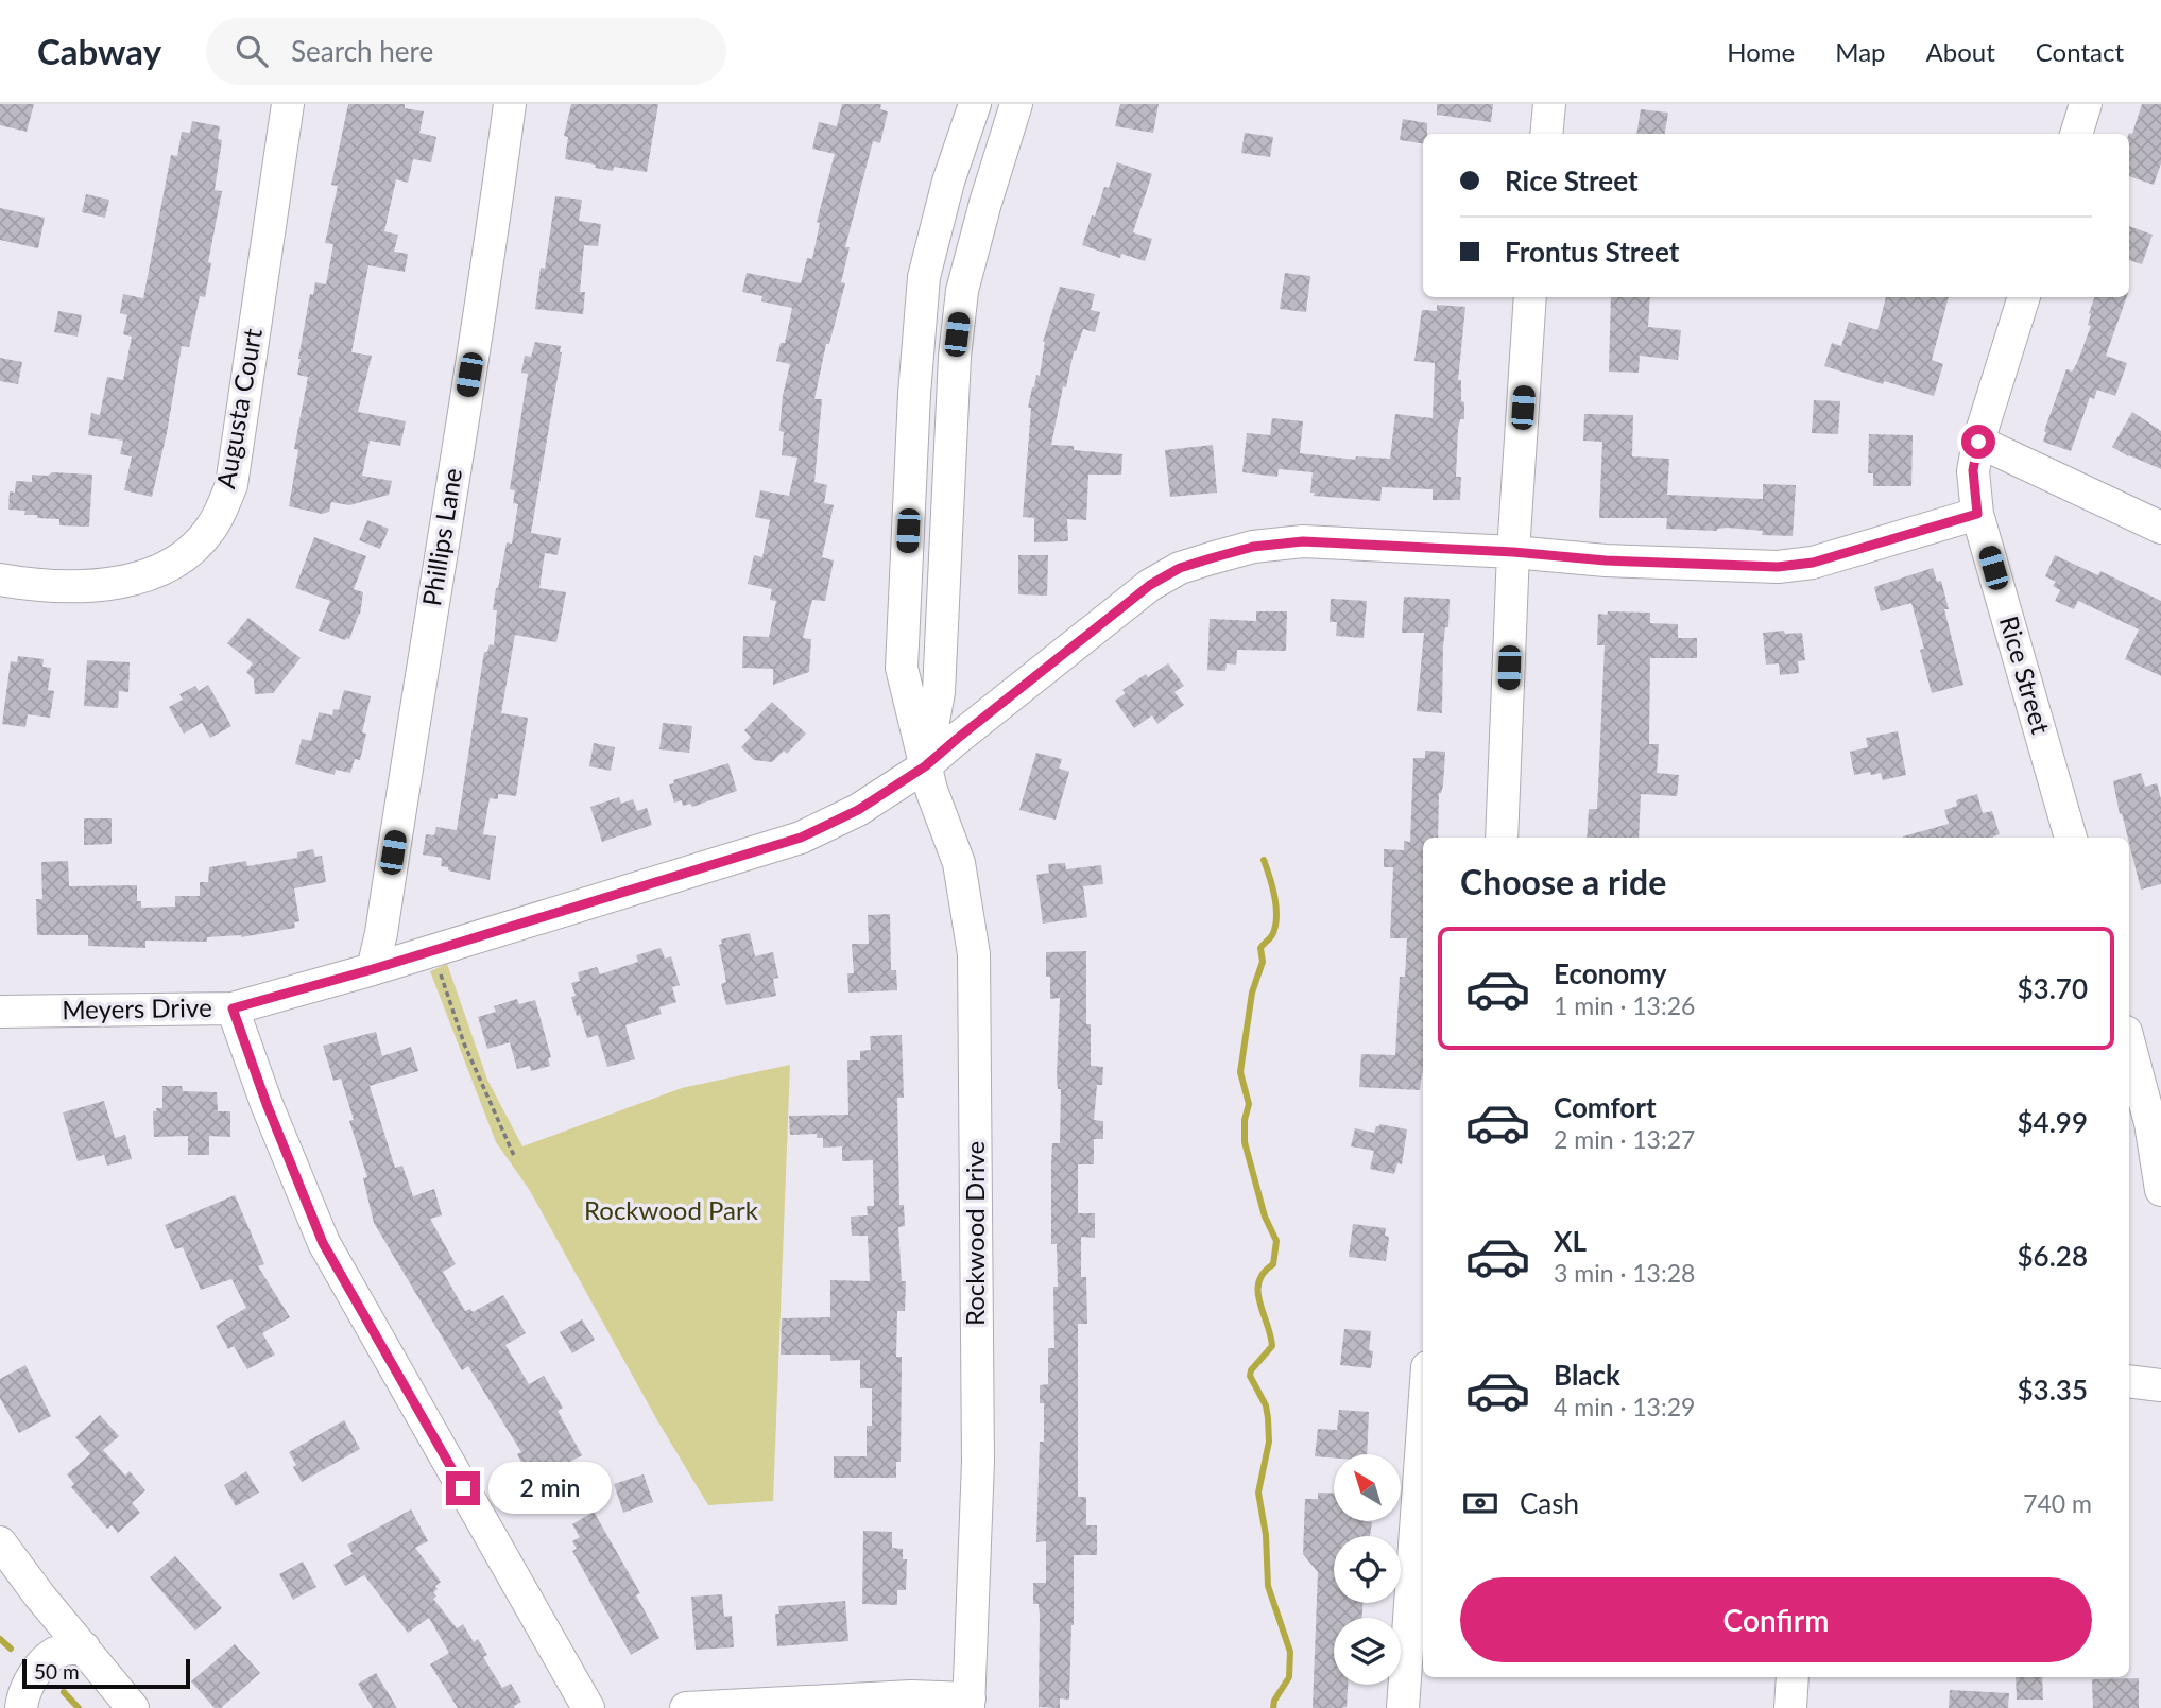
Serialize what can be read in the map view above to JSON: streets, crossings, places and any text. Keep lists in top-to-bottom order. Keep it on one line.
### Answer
{"streets":{"street":["Augusta Court","Phillips Lane","Rice Street","Meyers Drive","Rockwood Drive"]},"crossings":[["Phillips Lane","Meyers Drive"],["Rice Street","Meyers Drive"],["Meyers Drive","Rockwood Drive"]],"parks":["Rockwood Park"],"scale_bar":"50 m","north":"top left","page":{"header":"Cabway","search":"Search here","nav":["Home","Map","About","Contact"],"banner":["Rice Street","Frontus Street"],"heading":"Choose a ride","list":[{"name":"Economy","note":"1 min · 13:26","value":"$3.70"},{"name":"Comfort","note":"2 min · 13:27","value":"$4.99"},{"name":"XL","note":"3 min · 13:28","value":"$6.28"},{"name":"Black","note":"4 min · 13:29","value":"$3.35"}],"bubble":"2 min","pay":["Cash","740 m"],"buttons":"Confirm","scale":"50 m"}}
